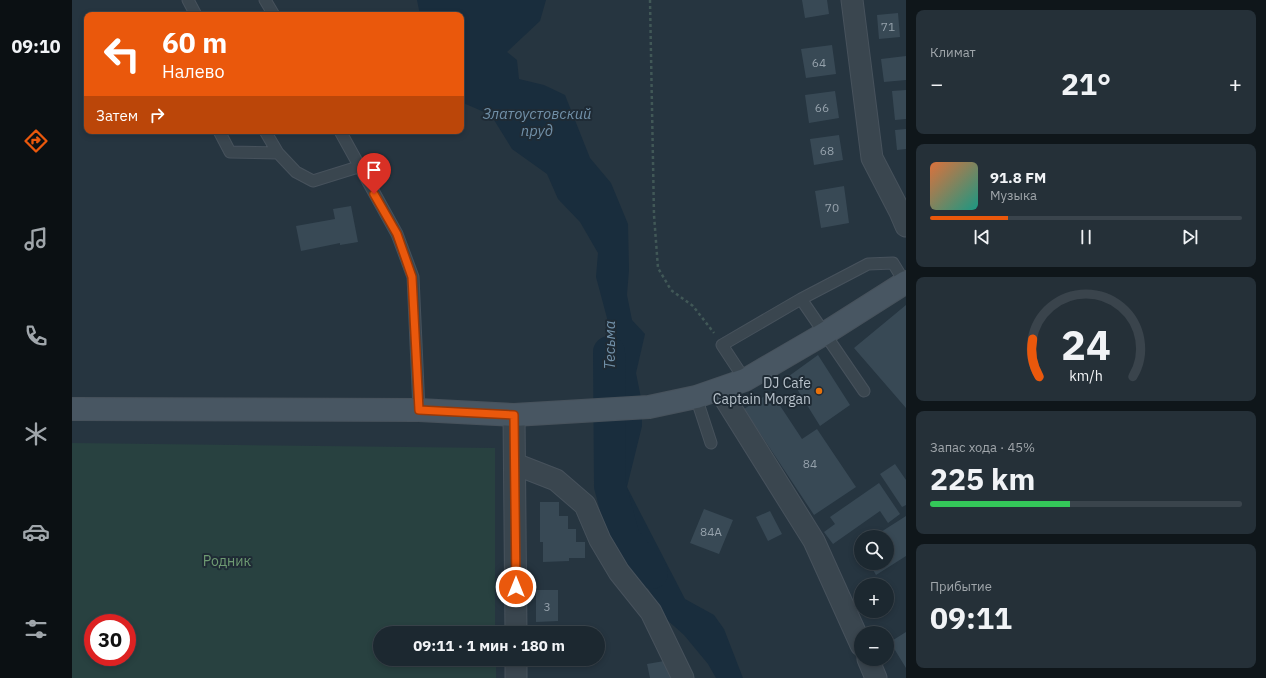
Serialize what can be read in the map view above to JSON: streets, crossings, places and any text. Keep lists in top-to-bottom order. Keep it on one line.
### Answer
{"water":["Златоустовский пруд","Тесьма"],"parks":["Родник"],"places":["DJ Cafe Captain Morgan"],"house_numbers":["71","64","66","68","70","84","84А","3"],"page":{"tabs":"09:10","tile":["Климат",["Запас хода · 45%","225 km"],["Прибытие","09:11"]],"turn":["60 m","Налево"],"heat":["−","21°","+"],"then":"Затем","song":["91.8 FM","Музыка"],"map_buttons":["+","−"],"limit":"30","trip":"09:11 · 1 мин · 180 m","gauge":["24","km/h"]}}
